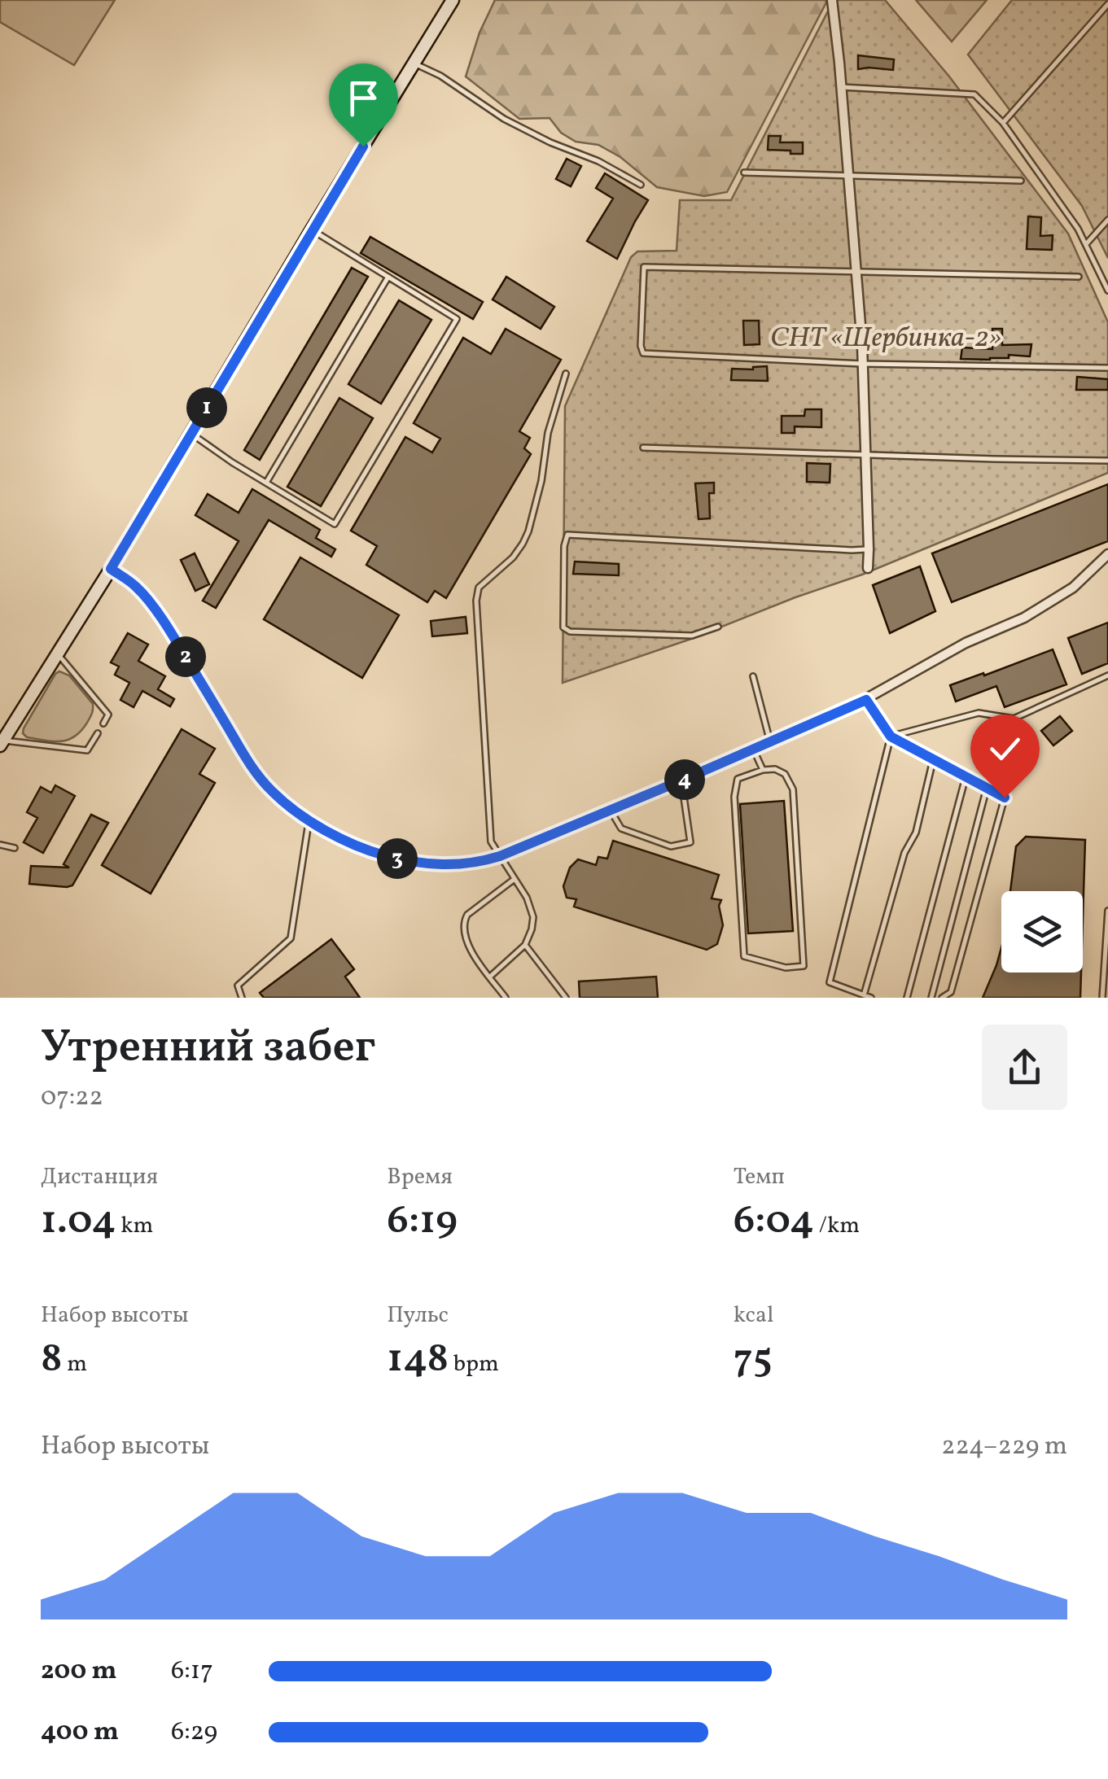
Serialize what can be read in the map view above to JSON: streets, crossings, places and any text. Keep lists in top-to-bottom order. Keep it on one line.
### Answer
{"parks":["СНТ «Щербинка-2»"],"page":{"pins":["1","2","4","3"],"heading":["Утренний забег","07:22"],"stats":[["Дистанция","1.04 km"],["Время","6:19"],["Темп","6:04 /km"],["Набор высоты","8 m"],["Пульс","148 bpm"],["kcal","75"]],"chart":["Набор высоты","224–229 m"],"list":[{"name":"200 m","note":"6:17"},{"name":"400 m","note":"6:29"}]}}
